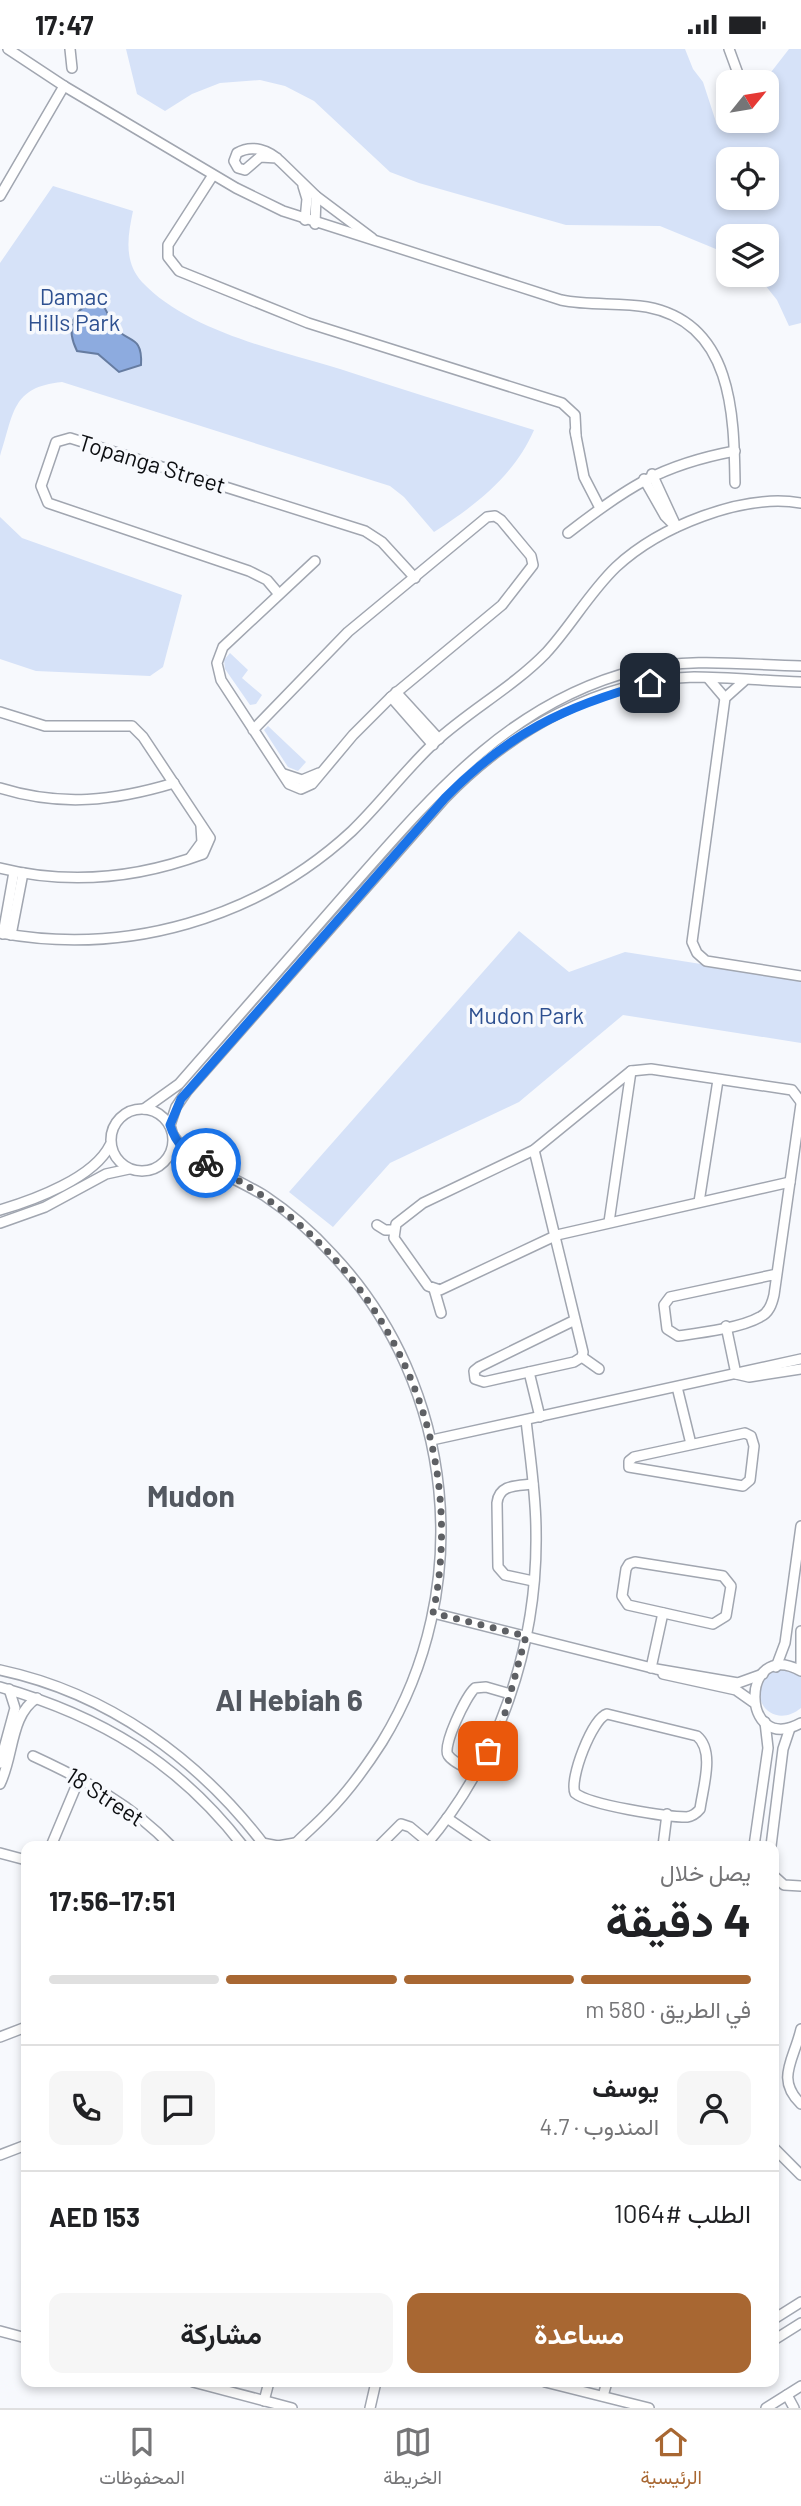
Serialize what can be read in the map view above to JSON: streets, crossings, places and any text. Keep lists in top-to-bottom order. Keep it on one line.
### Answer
{"streets":{"street":["Topanga Street","18 Street"]},"districts":["Mudon","Al Hebiah 6"],"parks":["Damac Hills Park","Mudon Park"],"north":"top right","page":{"status":"17:47","heading":["4 دقيقة","يصل خلال","17:51–17:56"],"panel":["يوسف","المندوب · 4.7","الطلب #1064","AED 153"],"bar":"في الطريق · 580 m","buttons":["مساعدة","مشاركة"],"tabs":["الرئيسية","الخريطة","المحفوظات"]}}
